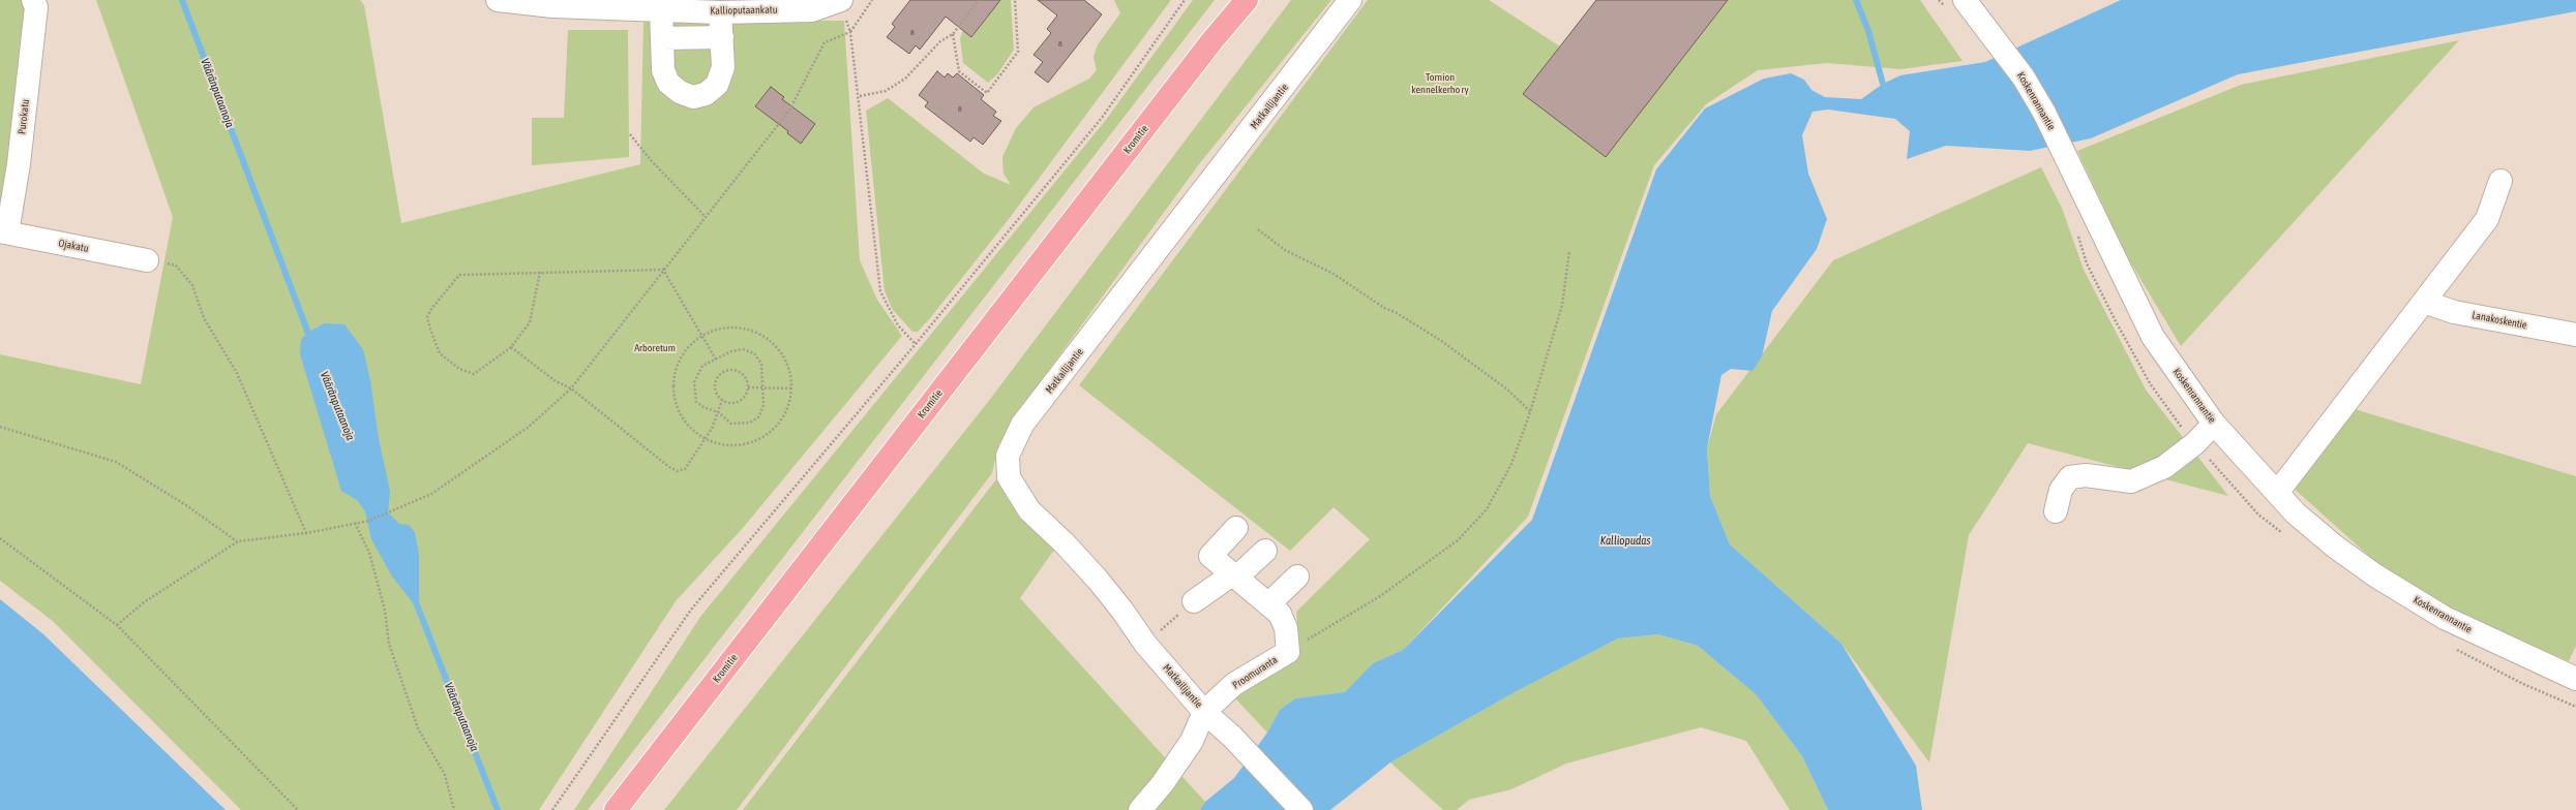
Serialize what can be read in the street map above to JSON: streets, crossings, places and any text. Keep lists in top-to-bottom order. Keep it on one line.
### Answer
{"streets":{"main road":["Kromitie"],"street":["Kallioputaankatu","Koskenrannantie","Matkailijantie","Purokatu","Ojakatu","Lanakoskentie","Proomuranta"]},"crossings":[["Matkailijantie","Proomuranta"],["Purokatu","Ojakatu"]],"water":["Vääränputaanoja","Kalliopudas"],"parks":["Tornion kennelkerho ry","Arboretum"],"house_numbers":["8","8","8"]}
